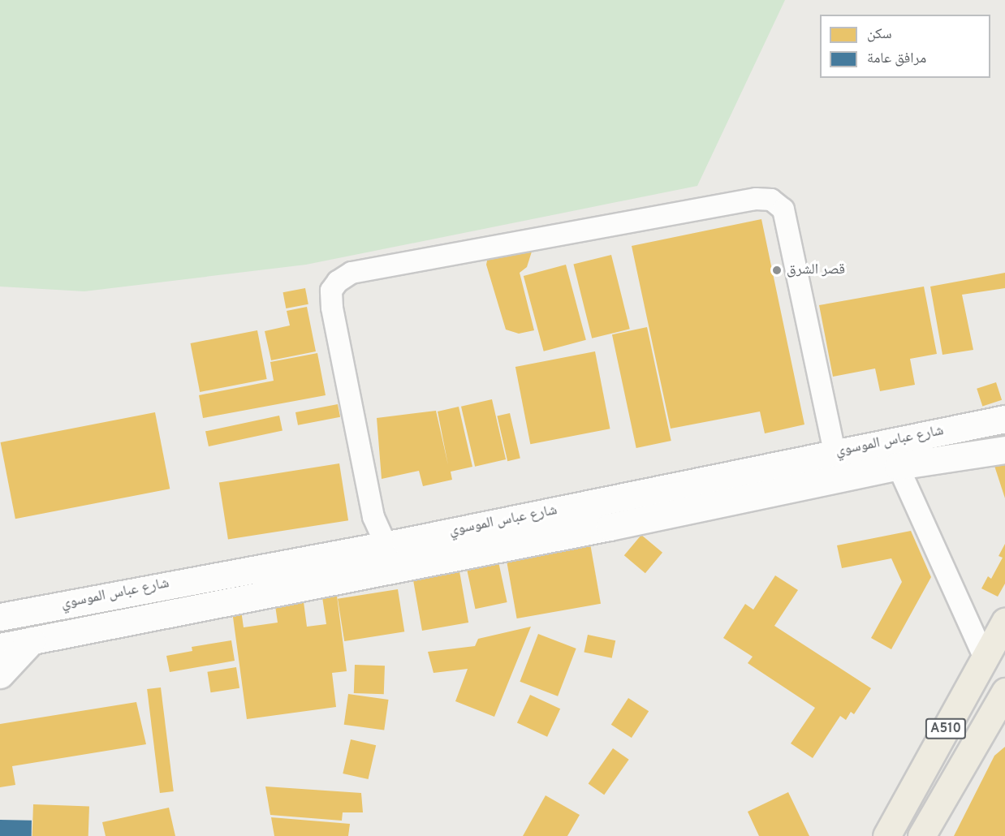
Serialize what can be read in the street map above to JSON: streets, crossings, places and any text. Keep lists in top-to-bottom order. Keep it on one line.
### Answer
{"streets":{"highway":["A510"],"street":["شارع عباس الموسوي"]},"places":["قصر الشرق"],"legend":["سكن","مرافق عامة"]}
